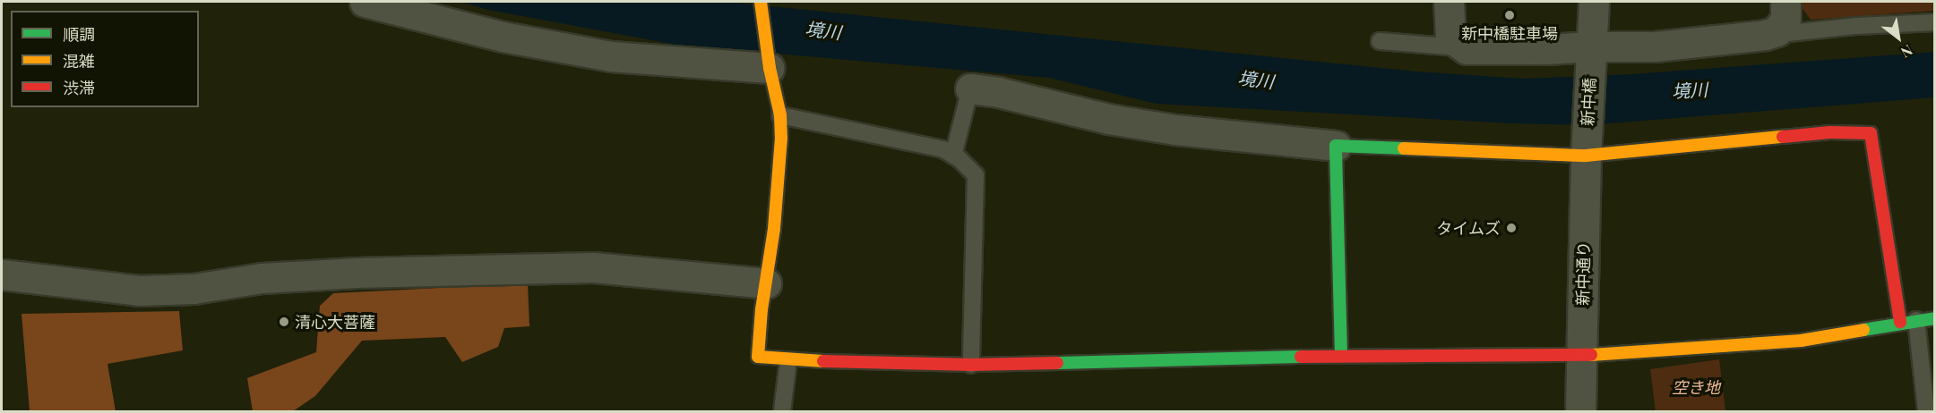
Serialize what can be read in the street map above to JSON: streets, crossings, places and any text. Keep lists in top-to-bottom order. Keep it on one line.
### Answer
{"streets":{"street":["新中橋","新中通り"]},"crossings":[["新中橋","新中通り"]],"water":["境川"],"parks":["空き地"],"places":["新中橋駐車場","タイムズ","清心大菩薩"],"legend":["順調","混雑","渋滞"],"north":"bottom right"}
